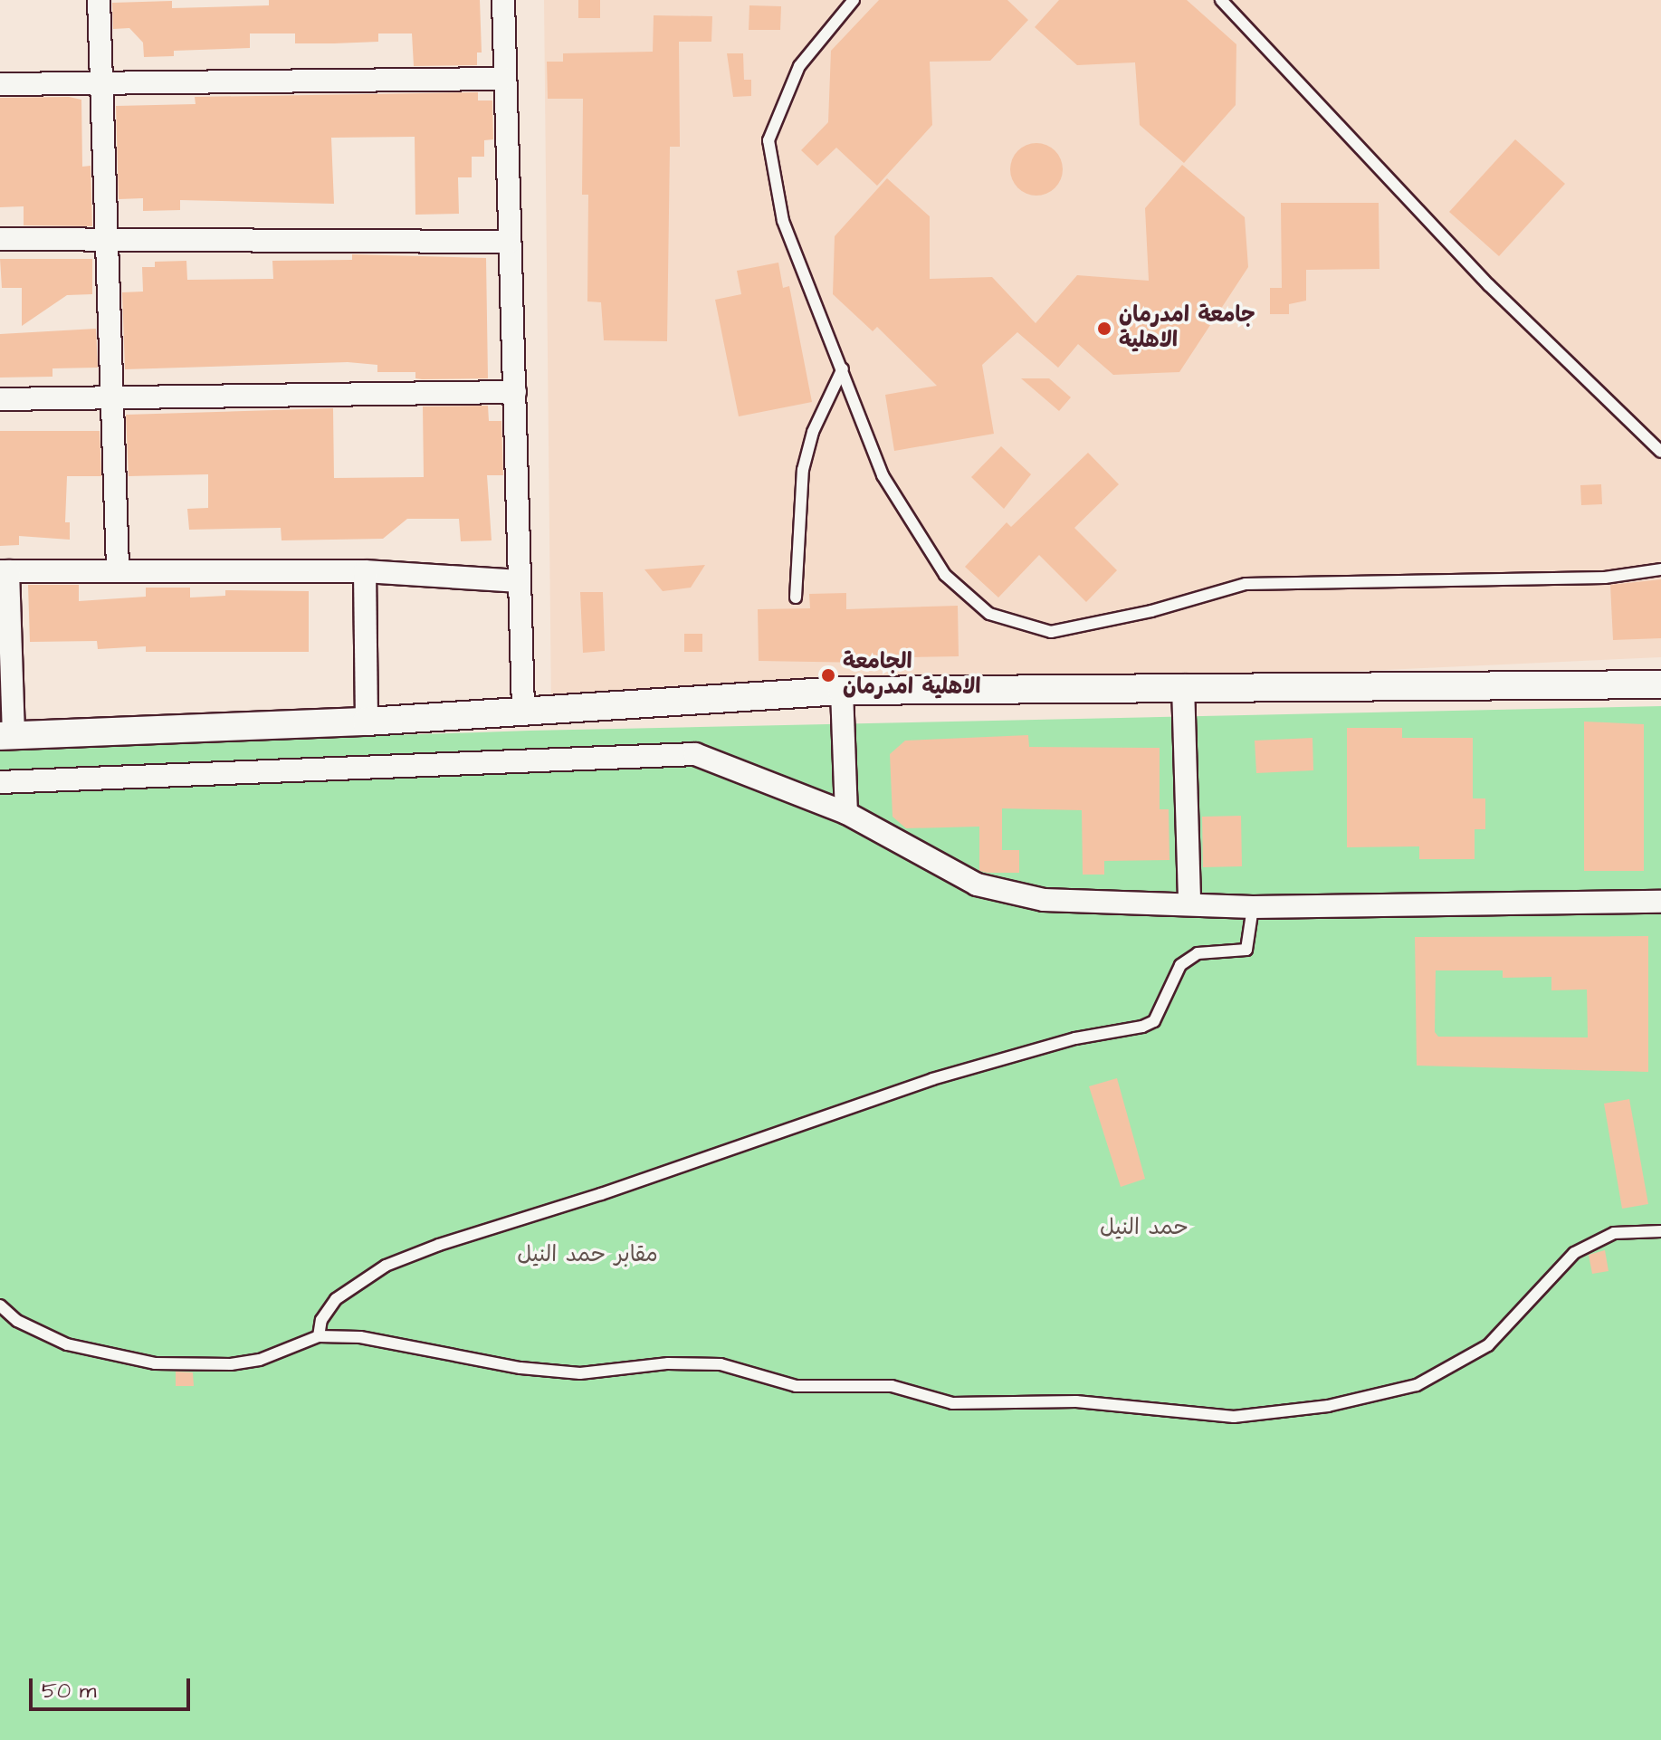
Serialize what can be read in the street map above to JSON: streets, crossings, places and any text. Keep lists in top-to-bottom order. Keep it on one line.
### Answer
{"parks":["حمد النيل","مقابر حمد النيل"],"places":["جامعة امدرمان الاهلية","الجامعة الاهلية امدرمان"],"scale_bar":"50 m"}
